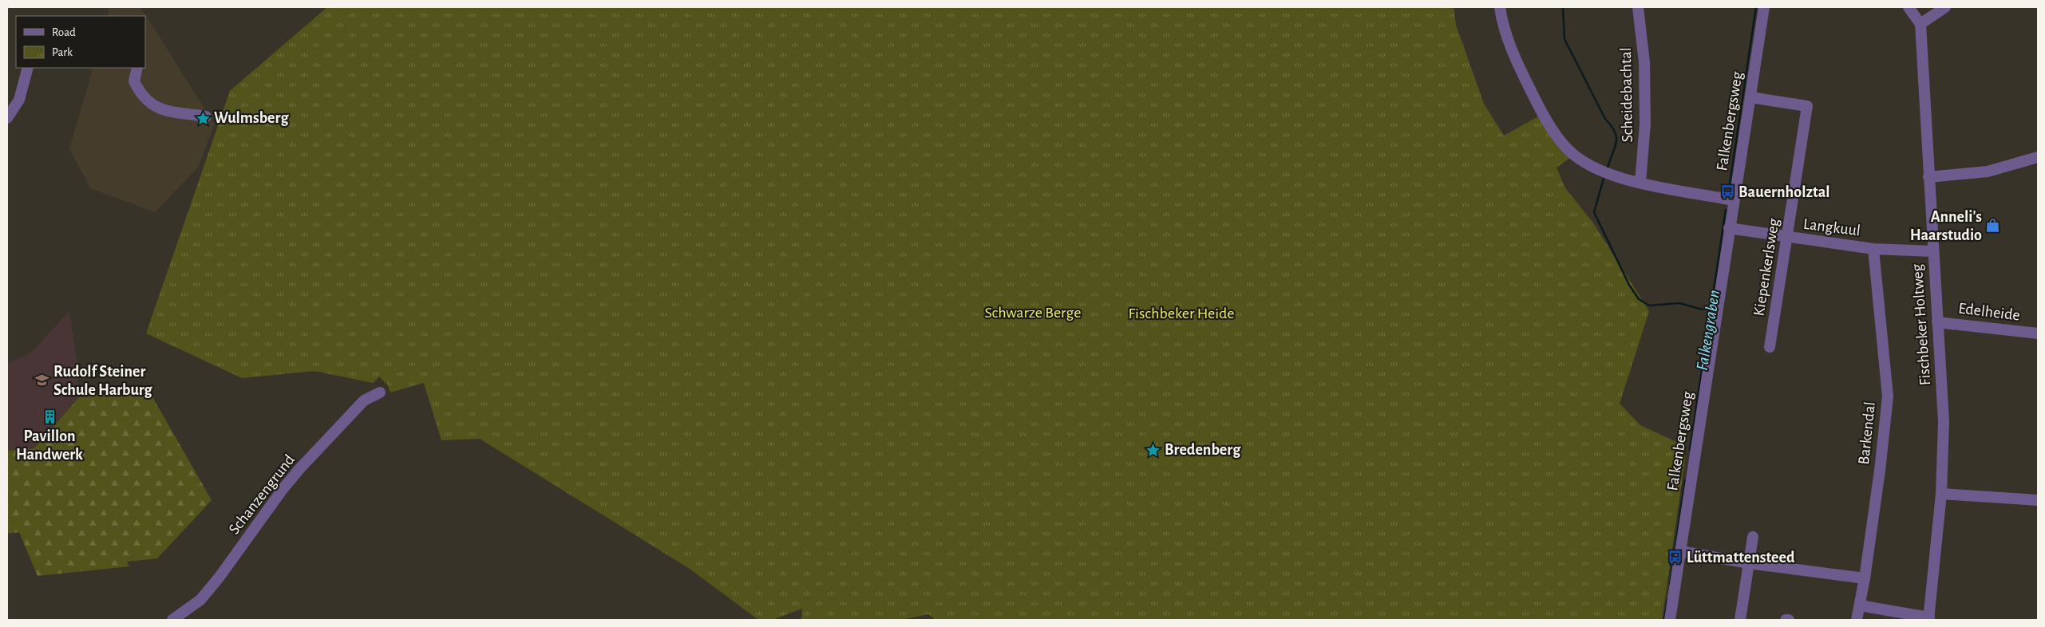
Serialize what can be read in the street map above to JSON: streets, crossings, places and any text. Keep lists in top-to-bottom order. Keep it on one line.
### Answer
{"streets":{"street":["Scheidebachtal","Falkenbergsweg","Langkuul","Kiepenkerlsweg","Edelheide","Fischbeker Holtweg","Barkendal","Schanzengrund"]},"crossings":[["Falkenbergsweg","Langkuul"],["Falkenbergsweg","Kiepenkerlsweg"],["Langkuul","Kiepenkerlsweg"],["Langkuul","Fischbeker Holtweg"],["Langkuul","Barkendal"],["Edelheide","Fischbeker Holtweg"]],"water":["Falkengraben"],"parks":["Schwarze Berge","Fischbeker Heide"],"places":{"place":["Wulmsberg","Bredenberg"],"bus stop":["Bauernholztal","Lüttmattensteed"],"shop":["Anneli's Haarstudio"],"school or university":["Rudolf Steiner Schule Harburg"],"building":["Pavillon Handwerk"]},"legend":["Road","Park"]}
